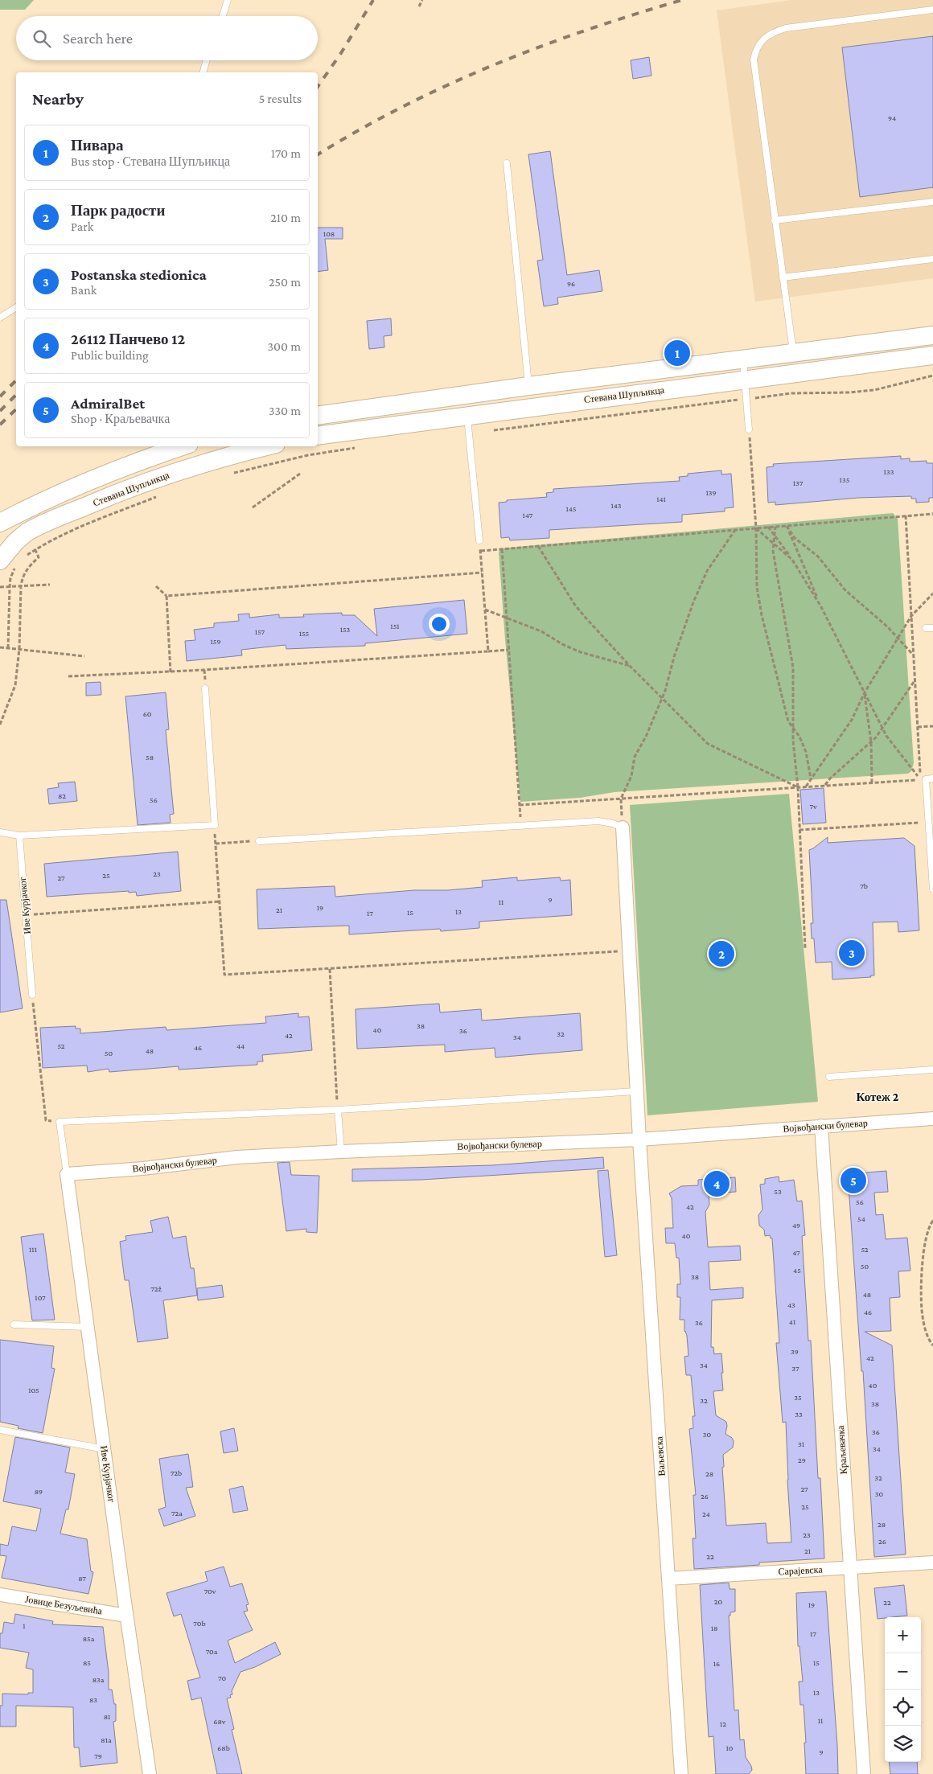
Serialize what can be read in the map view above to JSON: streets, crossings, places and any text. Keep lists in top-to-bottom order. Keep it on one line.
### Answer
{"streets":{"main road":["Стевана Шупљикца"],"street":["Иве Курјачког","Војвођански булевар","Краљевачка","Ваљевска","Сарајевска","Јовице Безуљевића"]},"crossings":[["Иве Курјачког","Војвођански булевар"],["Иве Курјачког","Јовице Безуљевића"],["Војвођански булевар","Краљевачка"],["Војвођански булевар","Ваљевска"],["Краљевачка","Сарајевска"],["Ваљевска","Сарајевска"]],"districts":["Котеж 2"],"house_numbers":["94","108","96","133","135","137","139","141","143","145","147","151","153","157","155","159","60","58","82","56","7v","23","25","27","7b","9","11","19","21","13","15","17","38","40","36","32","42","34","52","44","46","48","50","53","56","42","54","49","40","111","52","47","50","45","38","72ž","48","107","43","46","41","36","39","42","34","37","40","105","35","32","38","33","36","30","31","34","29","72b","28","32","27","89","30","26","25","72a","24","28","23","26","21","22","87","70v","20","22","19","70b","1","18","17","85a","70a","85","15","16","70","83a","13","83","81","11","68v","12","81a","68b","10","9","79"],"page":{"search":"Search here","heading":["Nearby","5 results"],"list":[{"mark":"1","name":"Пивара","note":"Bus stop · Стевана Шупљикца","value":"170 m"},{"mark":"2","name":"Парк радости","note":"Park","value":"210 m"},{"mark":"3","name":"Postanska stedionica","note":"Bank","value":"250 m"},{"mark":"4","name":"26112 Панчево 12","note":"Public building","value":"300 m"},{"mark":"5","name":"AdmiralBet","note":"Shop · Краљевачка","value":"330 m"}],"pins":["1","3","2","5","4"],"map_buttons":["+","−"]}}
